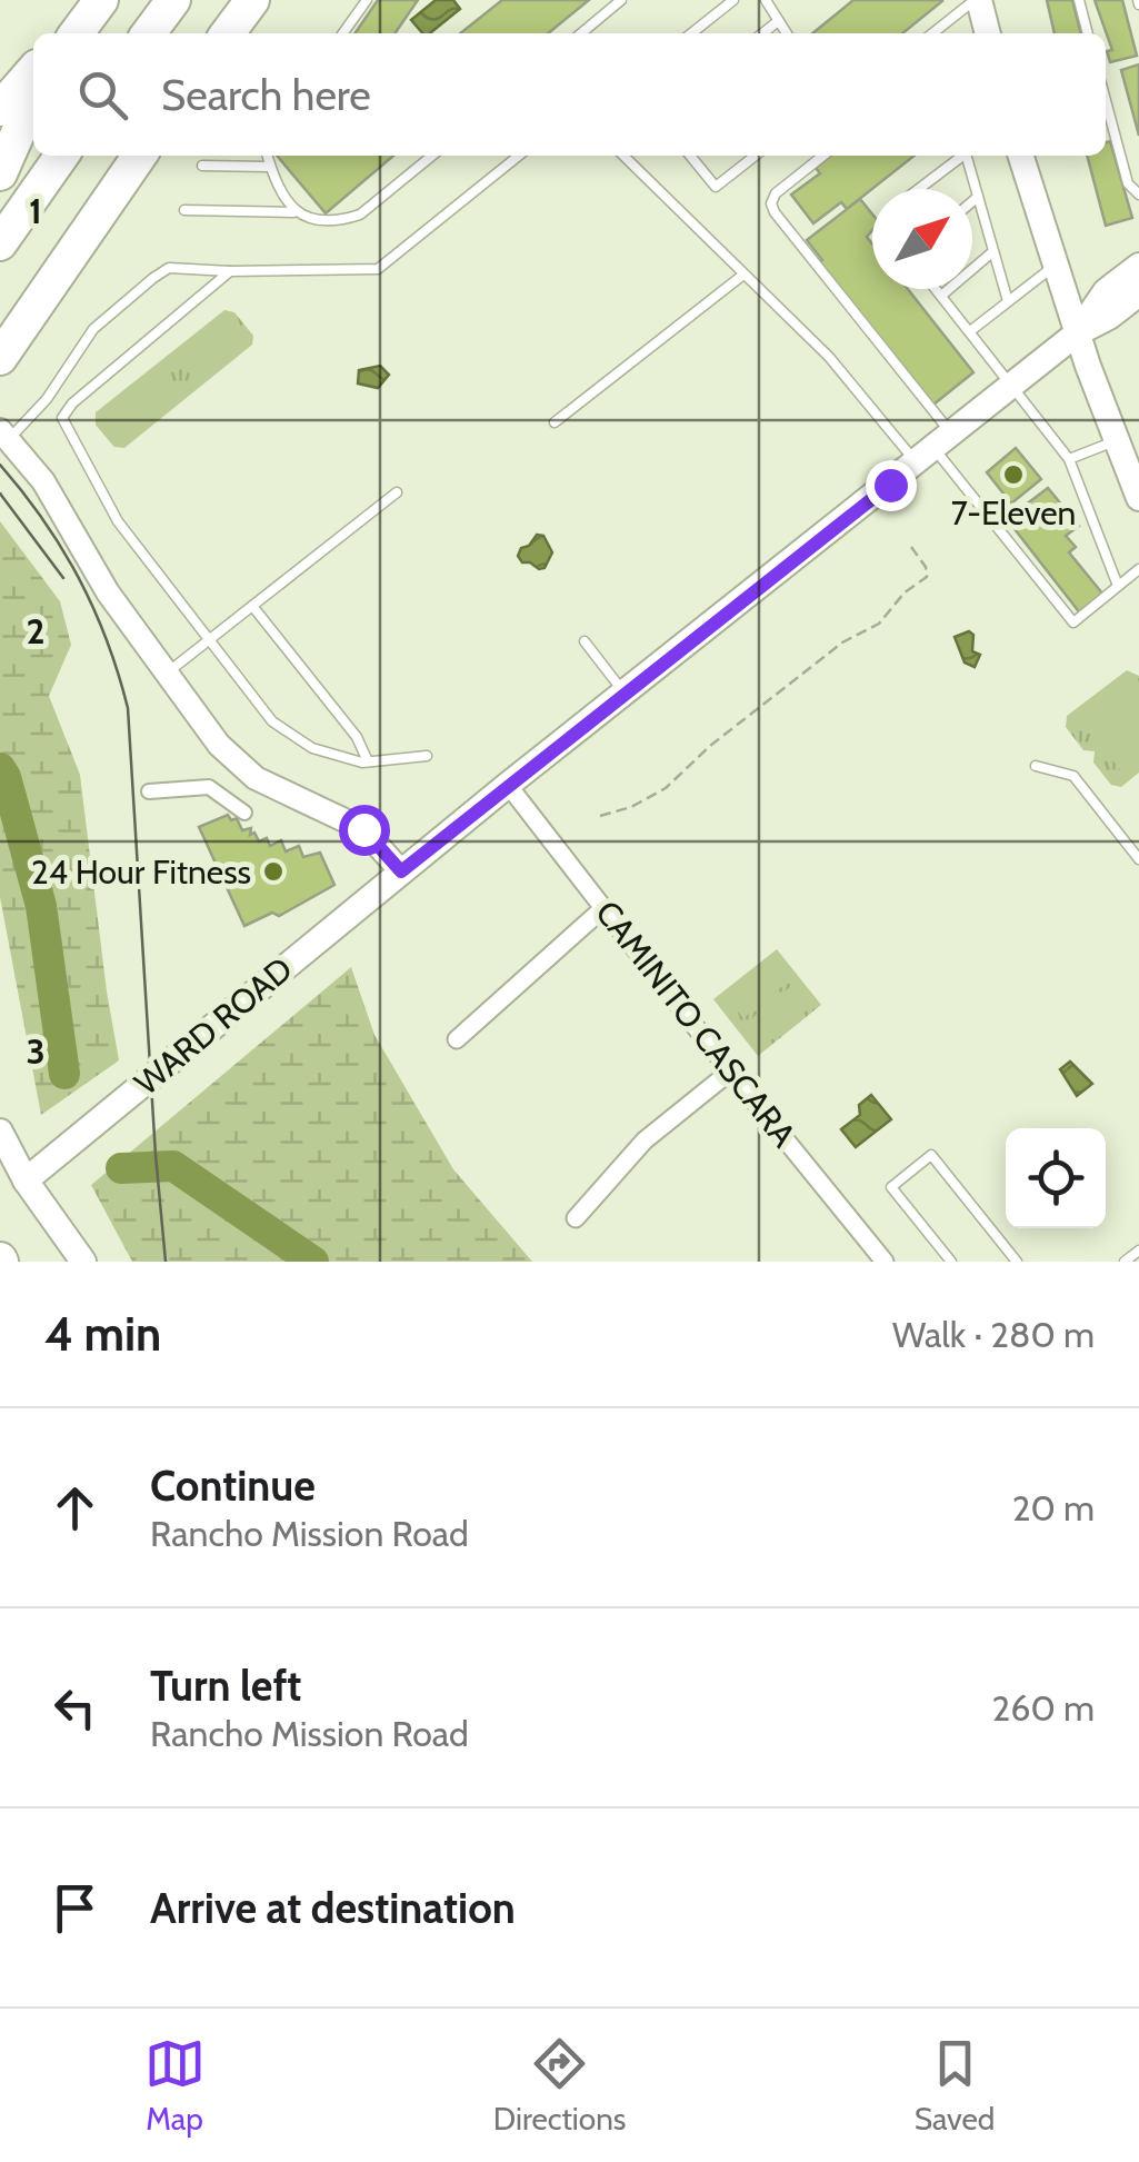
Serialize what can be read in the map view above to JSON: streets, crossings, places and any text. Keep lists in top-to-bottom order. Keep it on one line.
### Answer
{"streets":{"main road":["WARD ROAD"],"street":["CAMINITO CASCARA"]},"crossings":[["CAMINITO CASCARA","WARD ROAD"]],"places":["7-Eleven","24 Hour Fitness"],"north":"top right","page":{"search":"Search here","heading":["4 min","Walk · 280 m"],"list":[["Continue","Rancho Mission Road","20 m"],["Turn left","Rancho Mission Road","260 m"],"Arrive at destination"],"nav":["Map","Directions","Saved"]},"grid":{"rows":["1","2","3"]}}
